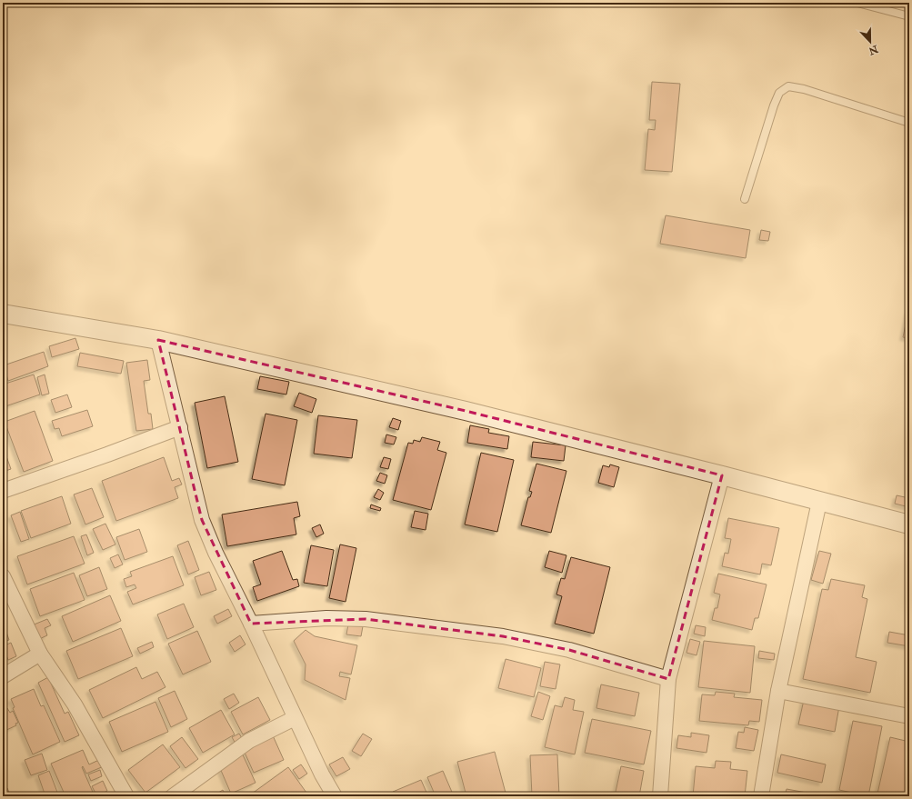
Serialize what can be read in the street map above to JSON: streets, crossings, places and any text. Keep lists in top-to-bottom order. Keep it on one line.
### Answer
{"north":"bottom"}
